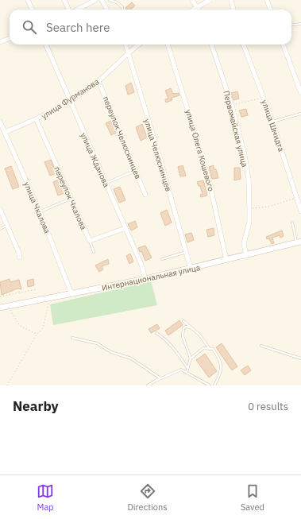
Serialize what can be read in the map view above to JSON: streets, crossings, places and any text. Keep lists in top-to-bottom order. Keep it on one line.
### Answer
{"streets":{"street":["улица Фурманова","улица Шмидта","Первомайская улица","переулок Челюскинцев","улица Олега Кошевого","улица Челюскинцев","улица Жданова","переулок Чкалова","улица Чкалова","Интернациональная улица"]},"crossings":[["улица Фурманова","переулок Челюскинцев"],["улица Фурманова","улица Челюскинцев"],["улица Фурманова","улица Жданова"],["улица Фурманова","переулок Чкалова"],["улица Фурманова","улица Чкалова"],["Первомайская улица","Интернациональная улица"],["улица Олега Кошевого","Интернациональная улица"],["улица Челюскинцев","Интернациональная улица"],["улица Жданова","Интернациональная улица"],["улица Чкалова","Интернациональная улица"]],"page":{"search":"Search here","heading":["Nearby","0 results"],"nav":["Map","Directions","Saved"]}}
